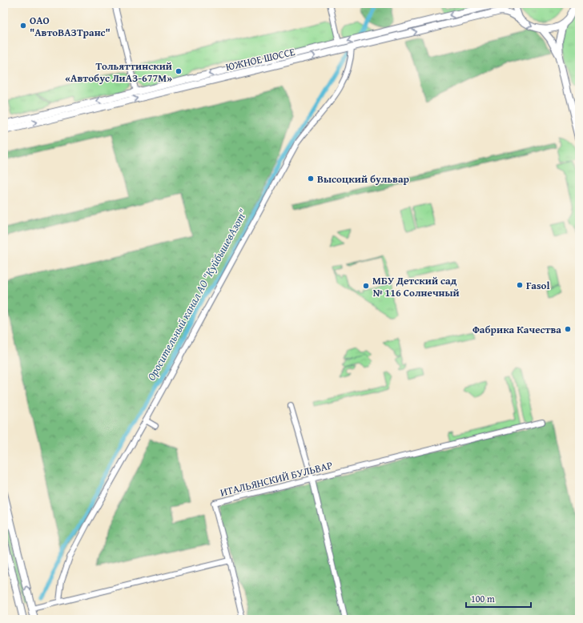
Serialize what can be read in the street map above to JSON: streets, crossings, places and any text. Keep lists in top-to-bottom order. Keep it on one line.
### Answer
{"streets":{"main road":["ЮЖНОЕ ШОССЕ"],"street":["ИТАЛЬЯНСКИЙ БУЛЬВАР"]},"water":["Оросительный канал АО \"КуйбышевАзот\""],"places":["ОАО \"АвтоВАЗТранс\"","Тольяттинский «Автобус ЛиАЗ-677М»","Высоцкий бульвар","Fasol","МБУ Детский сад № 116 Солнечный","Фабрика Качества"],"scale_bar":"100 m"}
